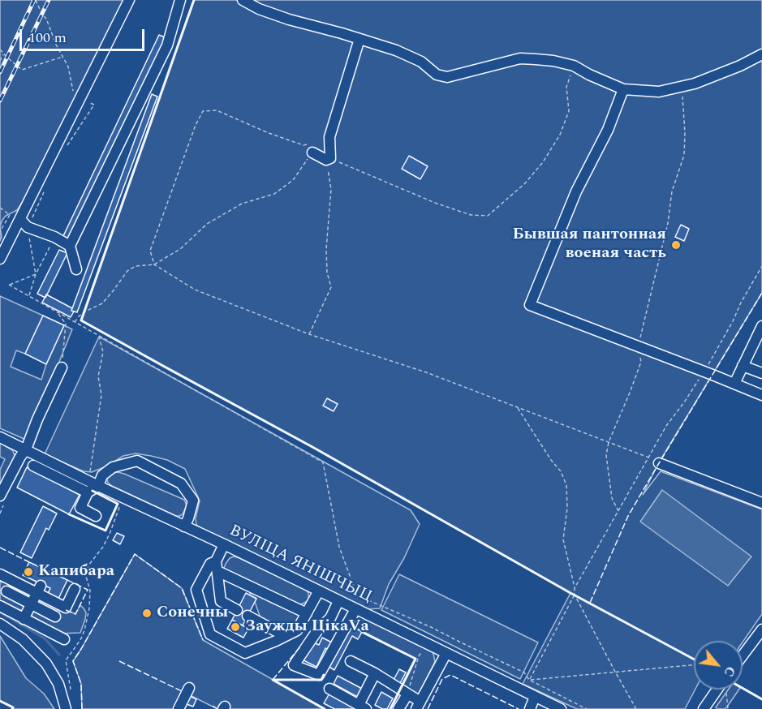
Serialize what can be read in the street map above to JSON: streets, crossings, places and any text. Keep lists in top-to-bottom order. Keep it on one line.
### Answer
{"streets":{"street":["ВУЛІЦА ЯНІШЧЫЦ"]},"places":["Бывшая пантонная военая часть","Капибара","Сонечны","Заужды ЦікаVа"],"scale_bar":"100 m","north":"bottom right"}
